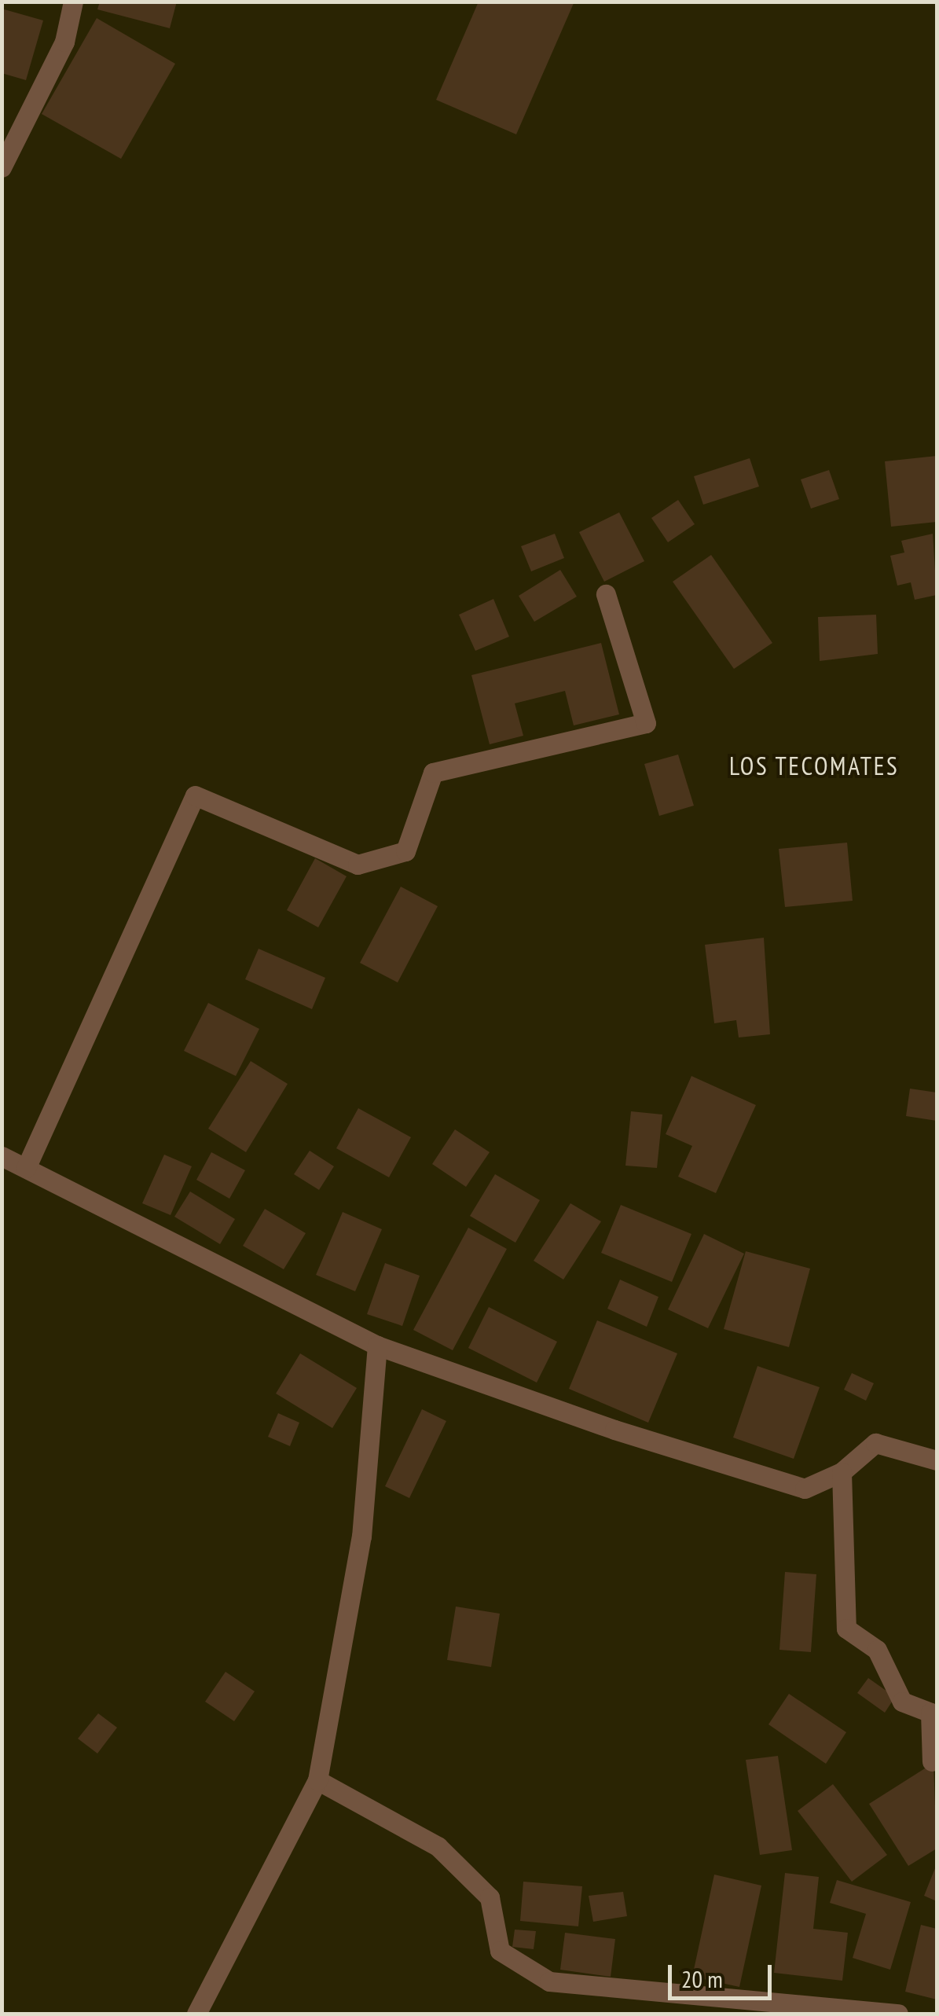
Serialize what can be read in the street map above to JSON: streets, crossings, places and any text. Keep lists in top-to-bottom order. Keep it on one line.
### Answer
{"districts":["LOS TECOMATES"],"scale_bar":"20 m"}
